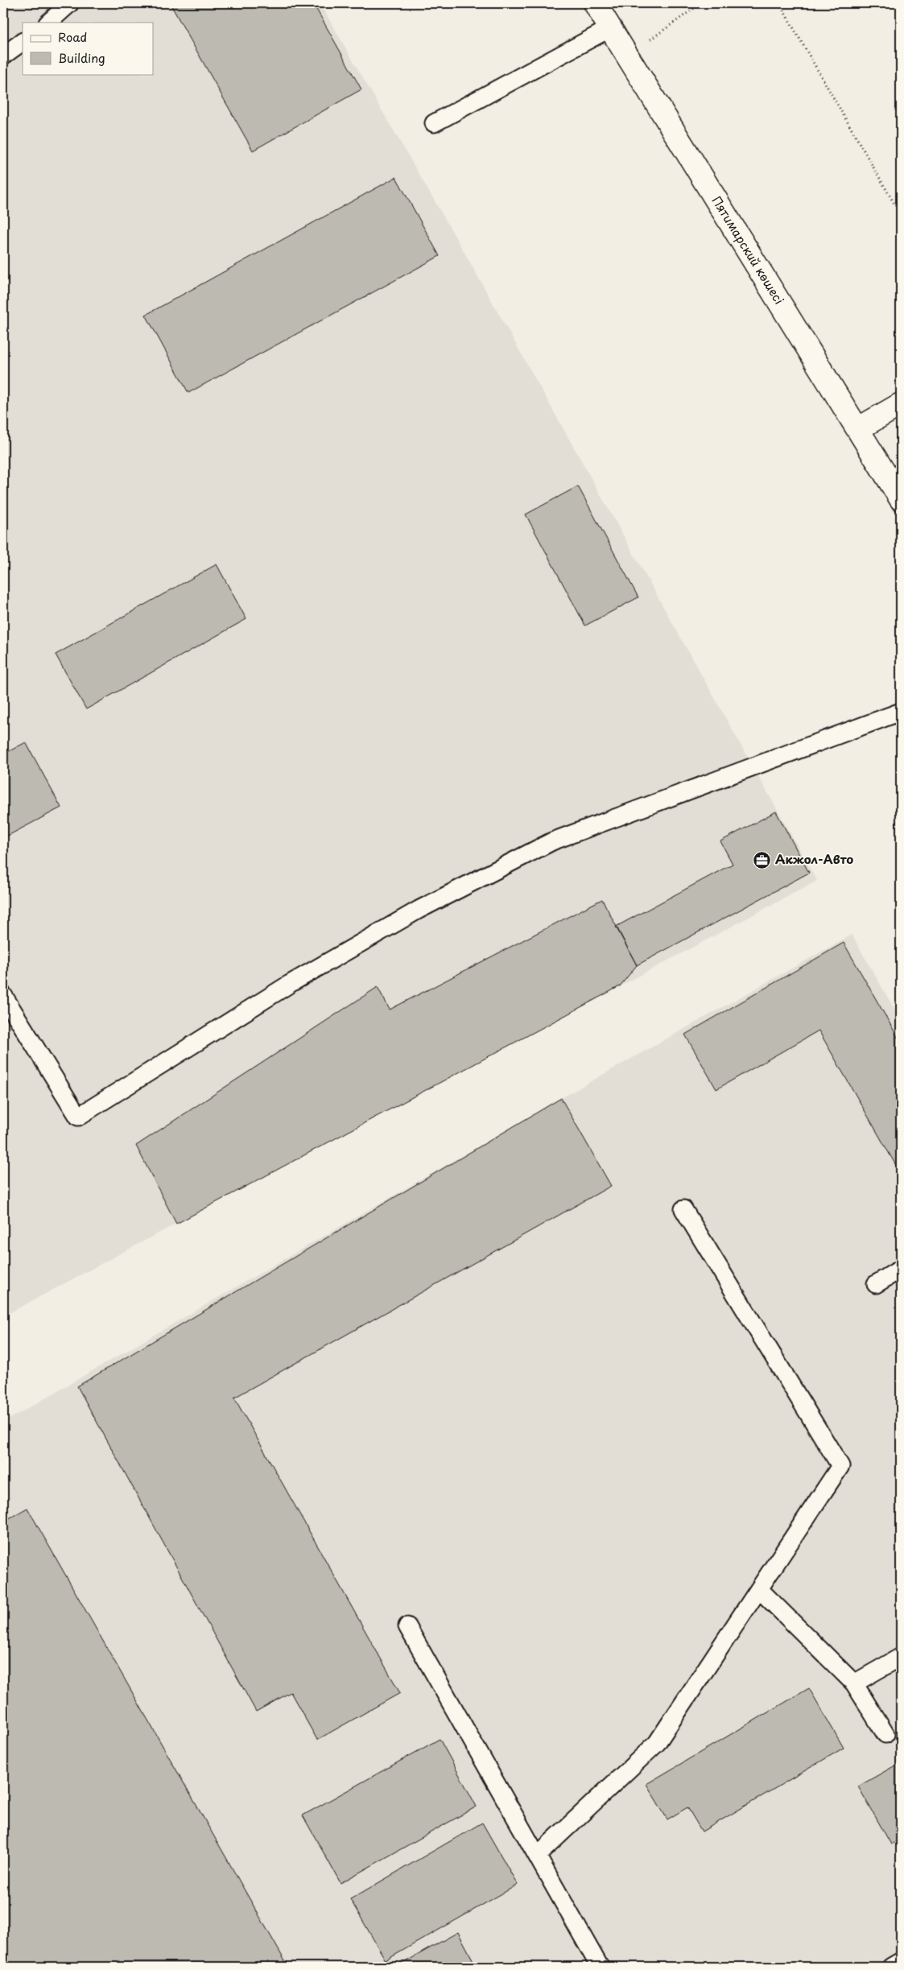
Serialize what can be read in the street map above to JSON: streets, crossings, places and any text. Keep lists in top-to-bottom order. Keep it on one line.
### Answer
{"streets":{"main road":["Пятимарский көшесі"]},"places":{"office":["Акжол-Авто"]},"legend":["Road","Building"]}
